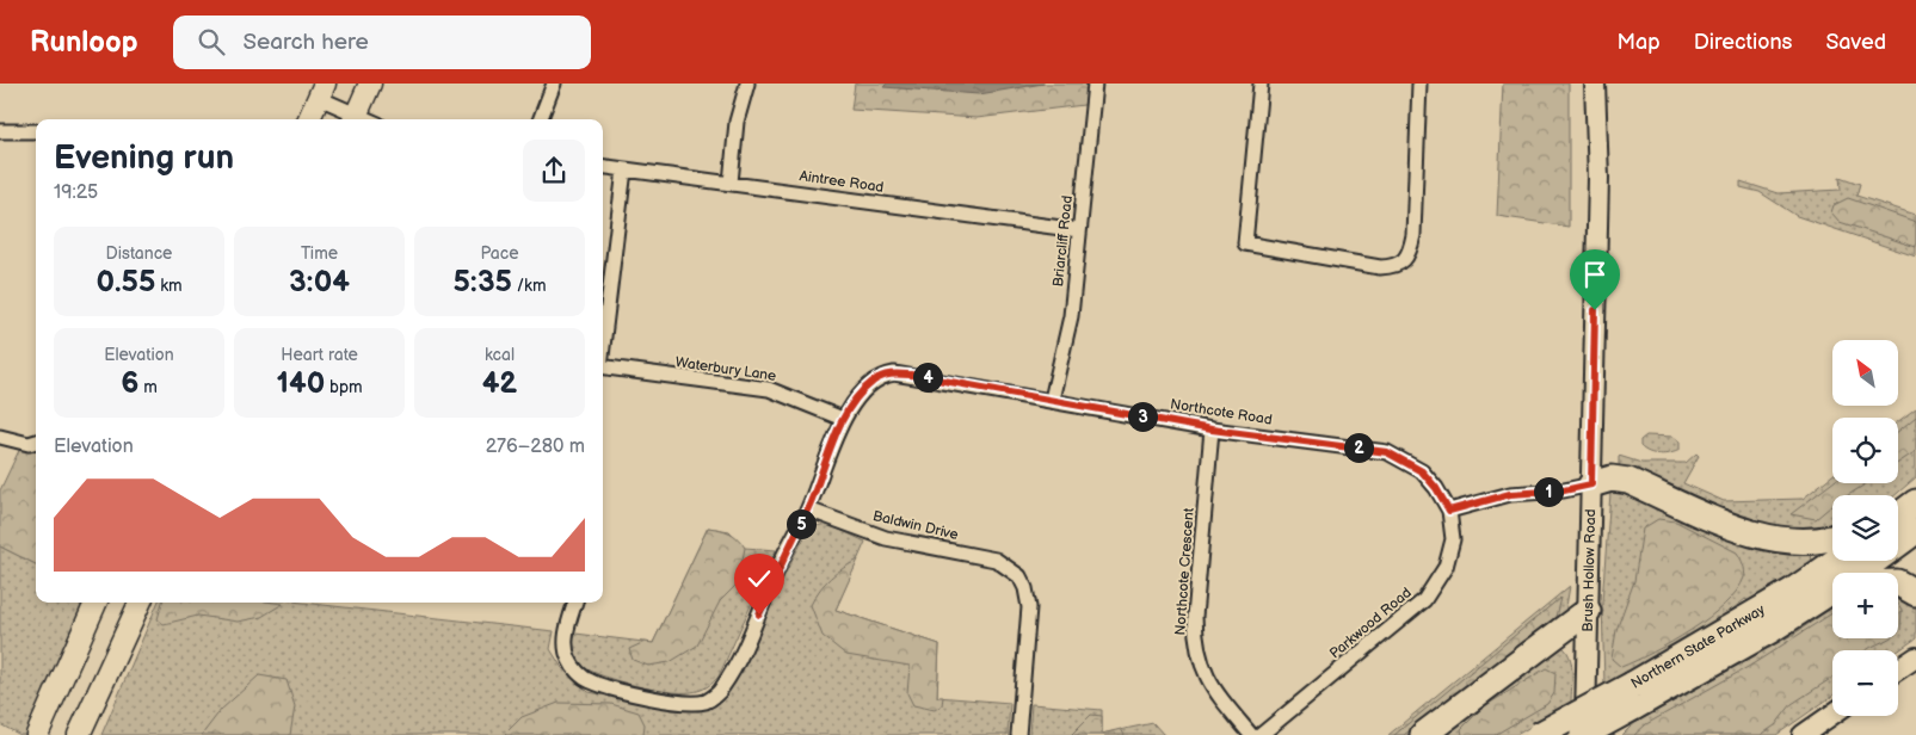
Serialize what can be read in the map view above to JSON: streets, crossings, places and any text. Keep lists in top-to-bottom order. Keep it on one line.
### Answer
{"streets":{"highway":["Northern State Parkway"],"main road":["Brush Hollow Road"],"street":["Aintree Road","Briarcliff Road","Waterbury Lane","Northcote Road","Baldwin Drive","Northcote Crescent","Parkwood Road"]},"crossings":[["Aintree Road","Briarcliff Road"],["Briarcliff Road","Northcote Road"],["Waterbury Lane","Northcote Road"],["Northcote Road","Northcote Crescent"],["Northcote Road","Parkwood Road"],["Brush Hollow Road","Northern State Parkway"]],"north":"top left","page":{"header":"Runloop","search":"Search here","nav":["Map","Directions","Saved"],"heading":["Evening run","19:25"],"stats":[["Distance","0.55 km"],["Time","3:04"],["Pace","5:35 /km"],["Elevation","6 m"],["Heart rate","140 bpm"],["kcal","42"]],"map_buttons":["+","−"],"pins":["4","3","2","1","5"],"chart":["Elevation","276–280 m"]}}
